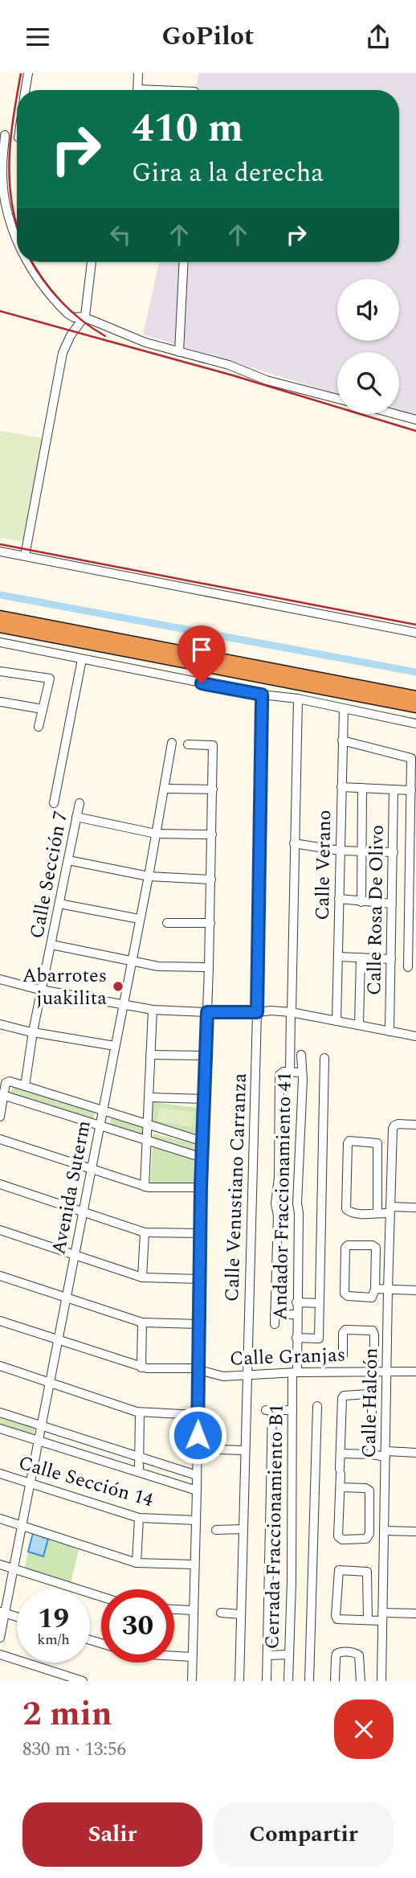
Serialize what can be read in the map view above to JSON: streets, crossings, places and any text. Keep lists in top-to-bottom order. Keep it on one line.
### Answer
{"streets":{"street":["Calle Verano","Calle Sección 7","Calle Rosa De Olivo","Avenida Suterm","Calle Venustiano Carranza","Andador Fraccionamiento 41","Calle Granjas","Calle Halcón","Calle Sección 14","Cerrada Fraccionamiento B1"]},"crossings":[["Calle Verano","Calle Rosa De Olivo"],["Avenida Suterm","Calle Granjas"],["Avenida Suterm","Calle Sección 14"],["Calle Venustiano Carranza","Calle Granjas"],["Andador Fraccionamiento 41","Calle Granjas"],["Andador Fraccionamiento 41","Cerrada Fraccionamiento B1"],["Calle Granjas","Calle Halcón"],["Calle Granjas","Cerrada Fraccionamiento B1"]],"places":["Abarrotes juakilita"],"page":{"header":"GoPilot","turn":["410 m","Gira a la derecha"],"speed":"19 km/h","limit":"30","heading":["2 min","830 m · 13:56"],"buttons":["Salir","Compartir"]}}
